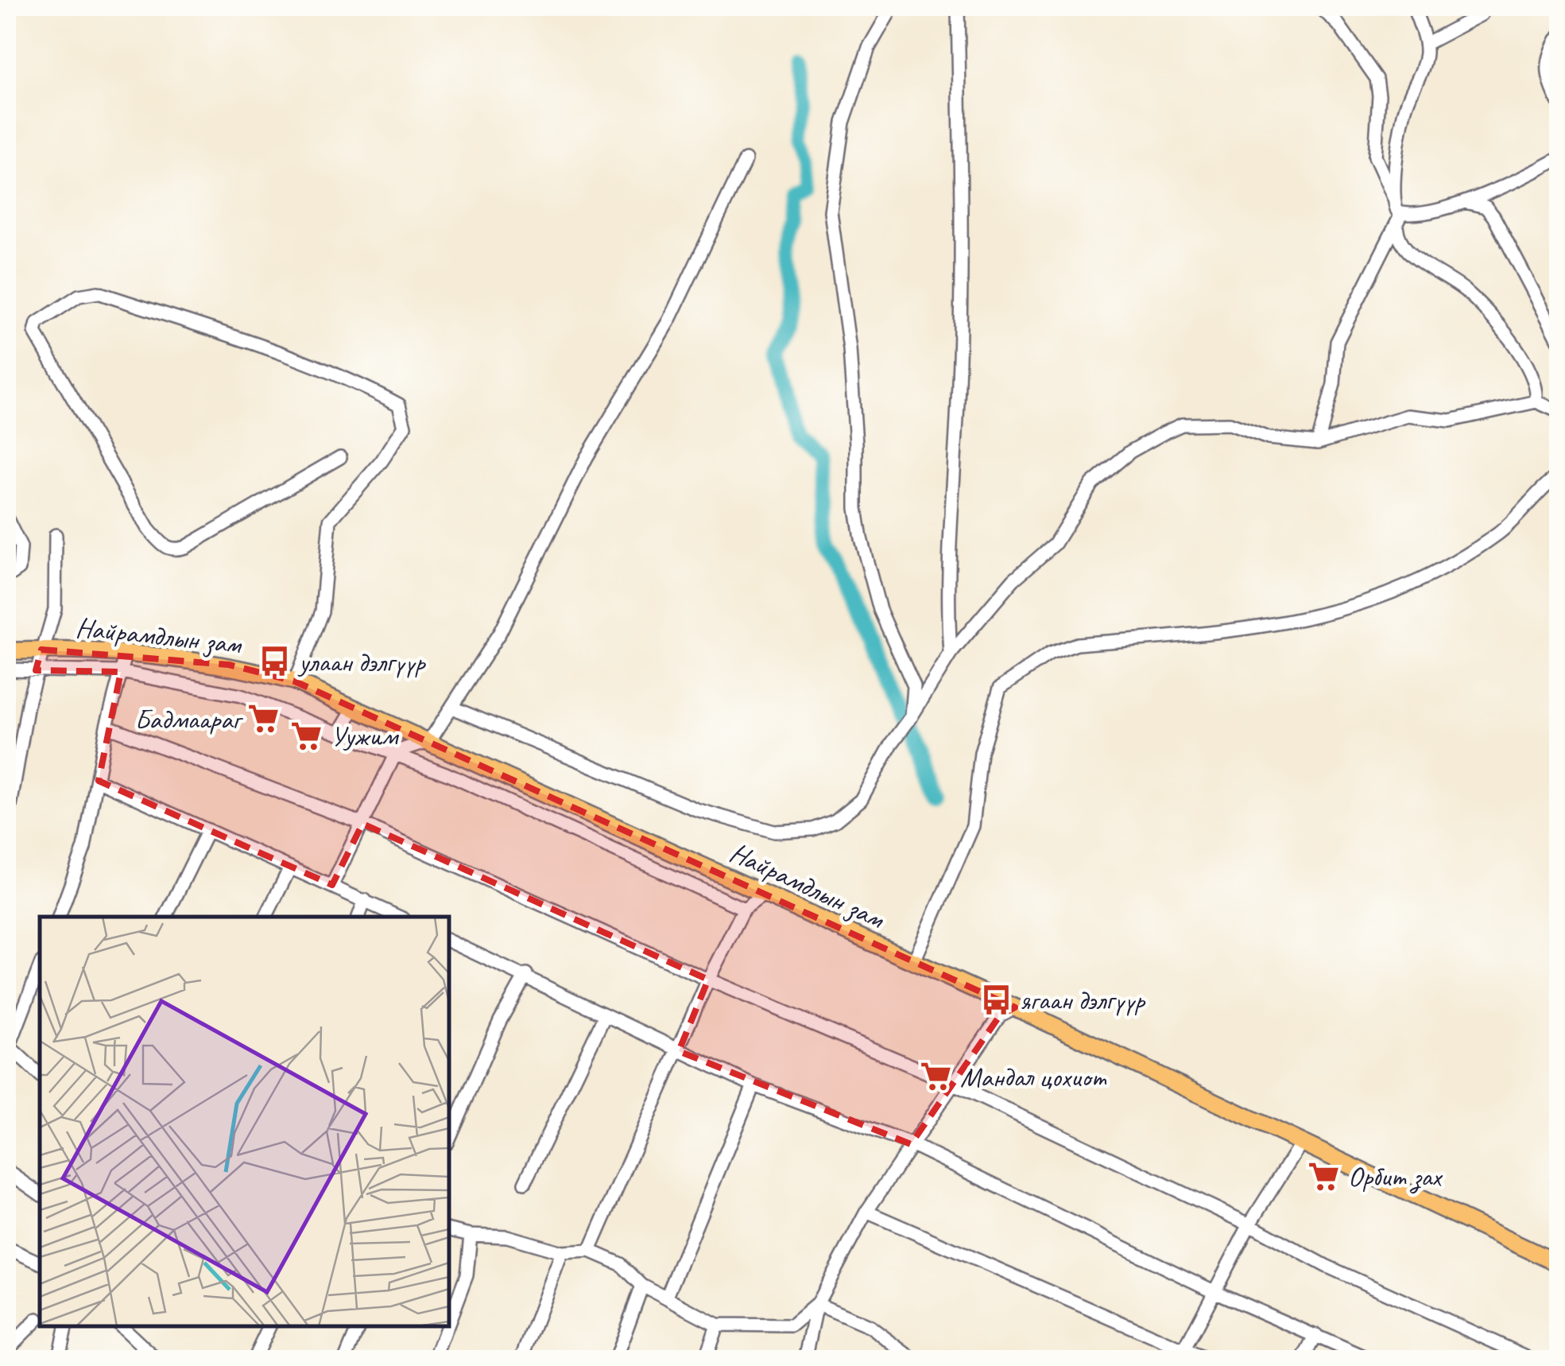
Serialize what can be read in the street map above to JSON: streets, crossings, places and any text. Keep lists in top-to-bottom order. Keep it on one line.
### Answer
{"streets":{"main road":["Найрамдлын зам"]},"places":{"bus stop":["улаан дэлгүүр","ягаан дэлгүүр"],"supermarket":["Бадмаараг","Уужим","Мандал цохиот","Орбит зах"]}}
